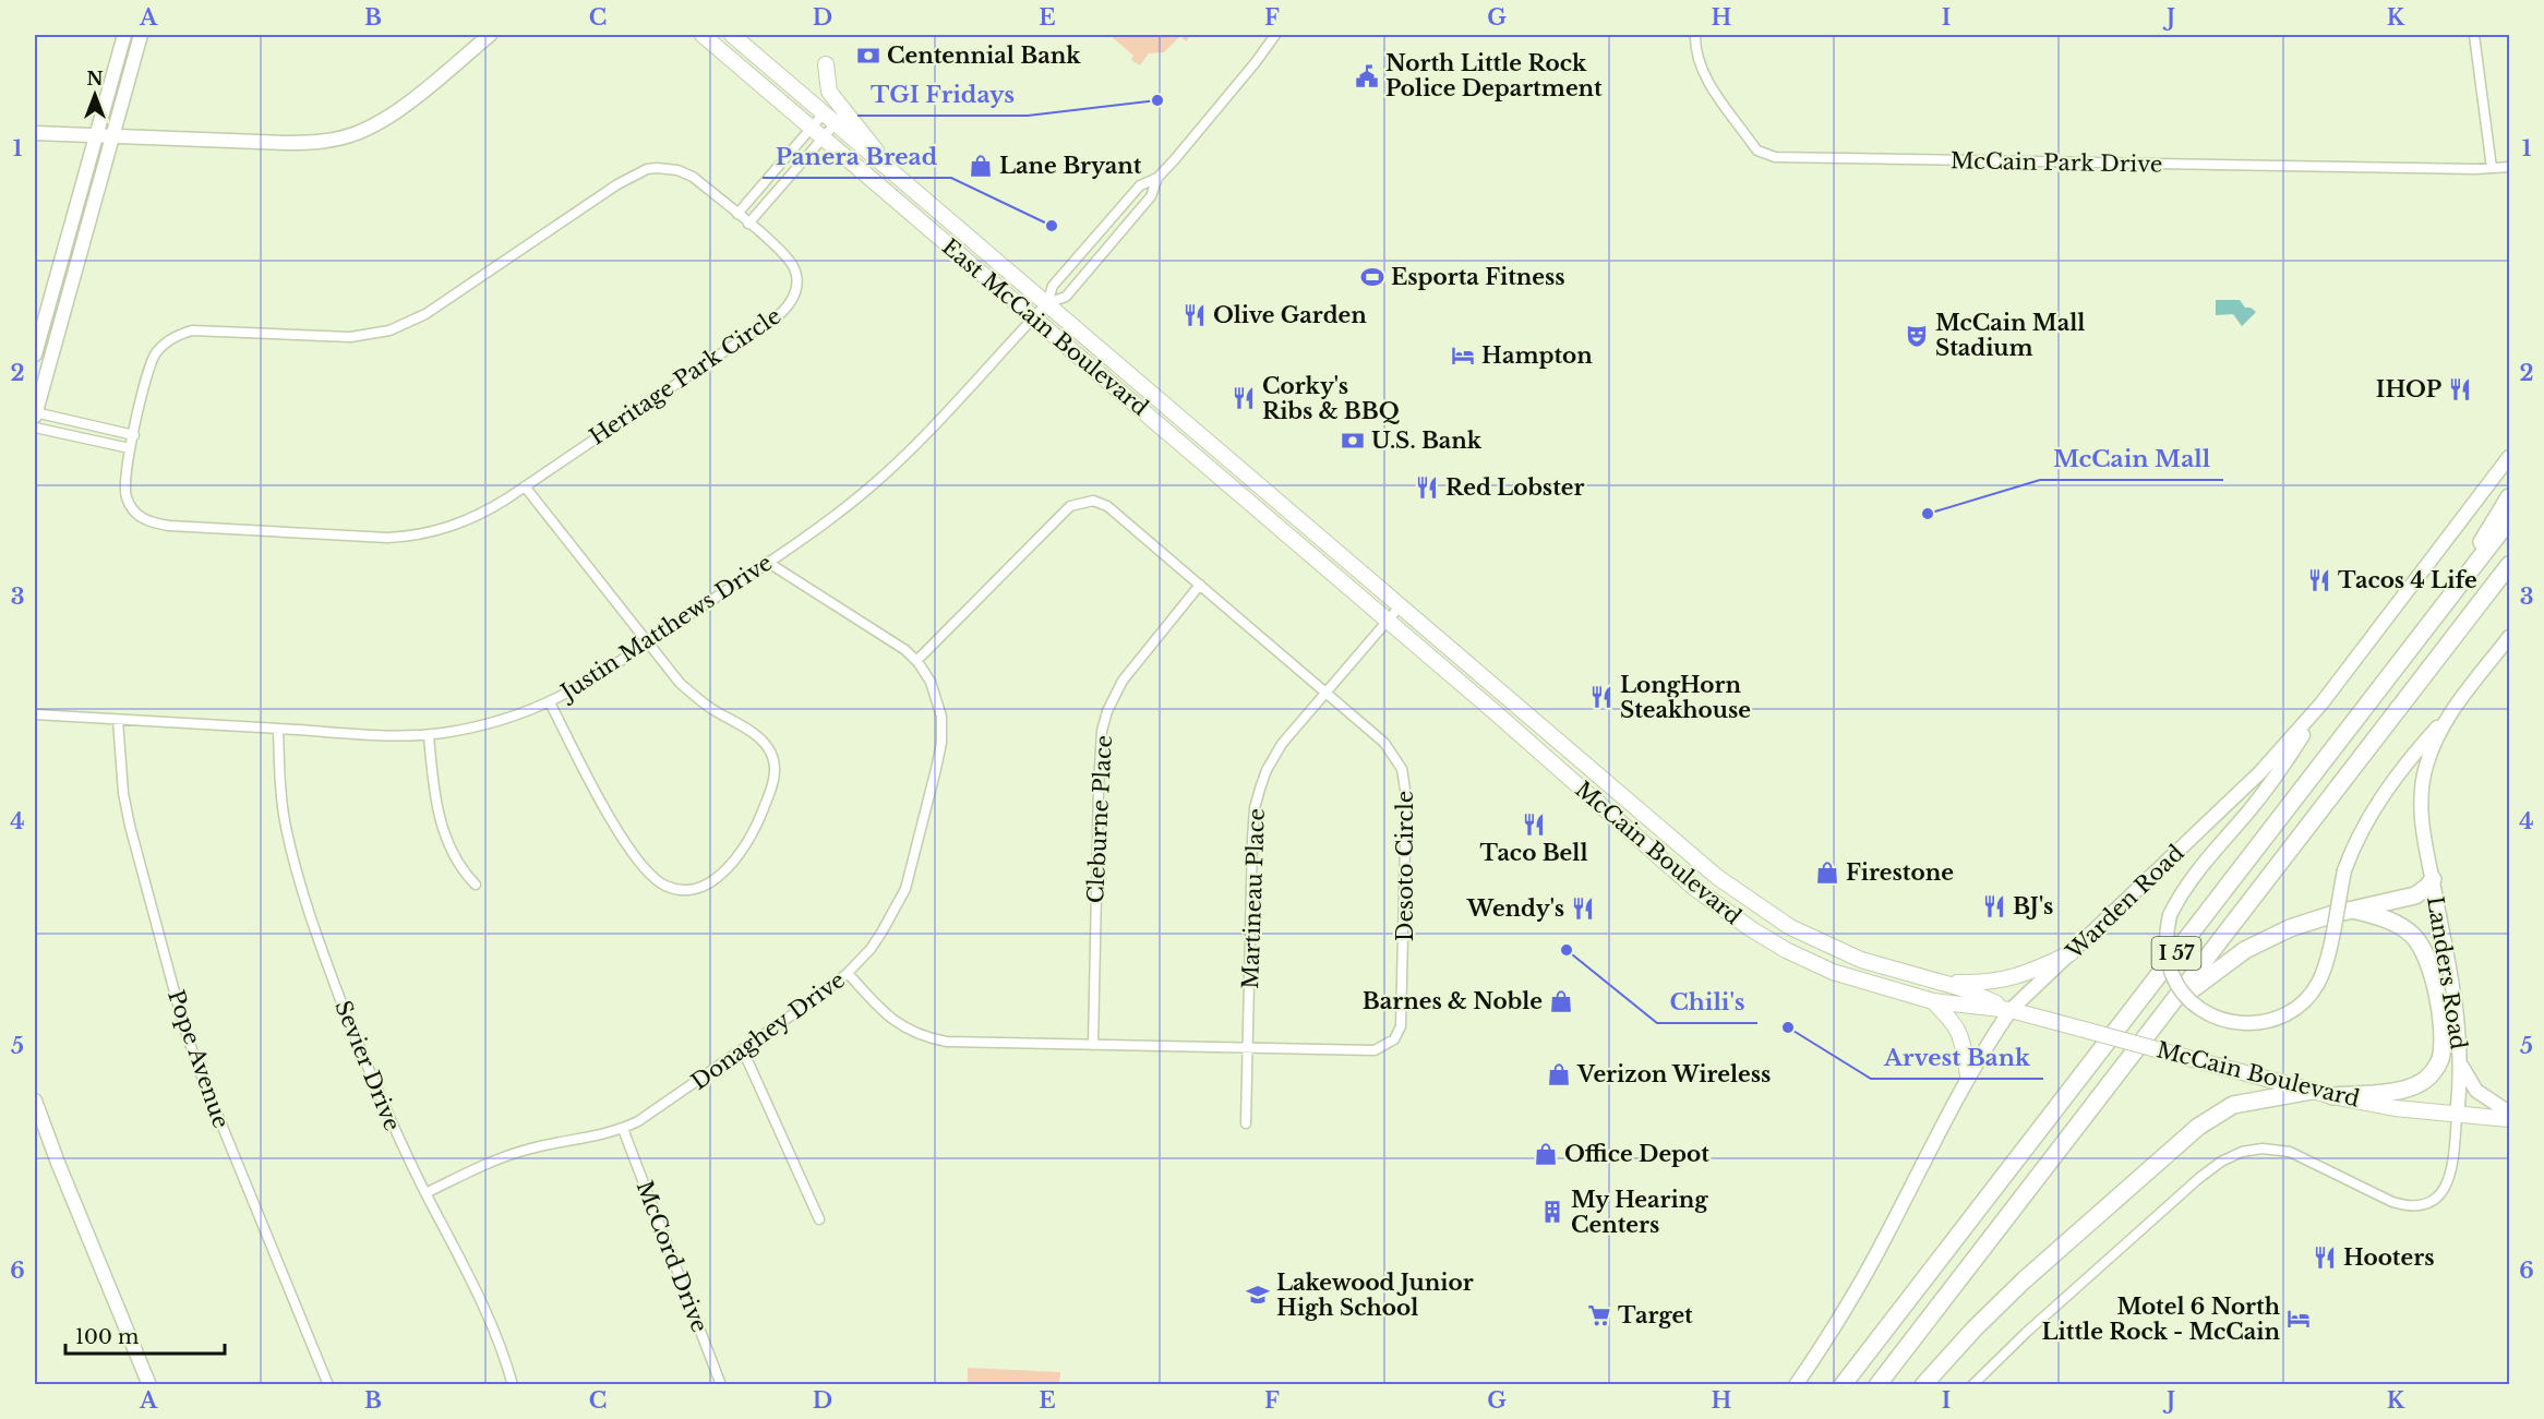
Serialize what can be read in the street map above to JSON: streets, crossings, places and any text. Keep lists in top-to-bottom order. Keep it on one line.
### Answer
{"streets":{"highway":["I 57"],"main road":["East McCain Boulevard","McCain Boulevard","Warden Road","Landers Road"],"street":["McCain Park Drive","Heritage Park Circle","Justin Matthews Drive","Cleburne Place","Desoto Circle","Martineau Place","Donaghey Drive","Pope Avenue","Sevier Drive","McCord Drive"]},"crossings":[["East McCain Boulevard","Justin Matthews Drive"],["East McCain Boulevard","McCain Boulevard"],["East McCain Boulevard","Martineau Place"],["Justin Matthews Drive","Donaghey Drive"],["Justin Matthews Drive","Pope Avenue"],["Justin Matthews Drive","Sevier Drive"],["Cleburne Place","Desoto Circle"],["McCain Boulevard","Martineau Place"],["McCain Boulevard","Warden Road"],["McCain Boulevard","Landers Road"],["Desoto Circle","Martineau Place"],["Desoto Circle","Donaghey Drive"],["Donaghey Drive","Sevier Drive"],["Donaghey Drive","McCord Drive"]],"places":{"bank":["Centennial Bank","U.S. Bank"],"public building":["North Little Rock Police Department"],"other":["TGI Fridays","Panera Bread","McCain Mall","Chili's","Arvest Bank"],"shop":["Lane Bryant","Firestone","Barnes & Noble","Verizon Wireless","Office Depot"],"sports":["Esporta Fitness"],"restaurant":["Olive Garden","IHOP","Corky's Ribs & BBQ","Red Lobster","Tacos 4 Life","LongHorn Steakhouse","Taco Bell","BJ's","Wendy's","Hooters"],"theatre":["McCain Mall Stadium"],"hotel":["Hampton","Motel 6 North Little Rock - McCain"],"building":["My Hearing Centers"],"school or university":["Lakewood Junior High School"],"supermarket":["Target"]},"scale_bar":"100 m","north":"top","grid":{"columns":["A","B","C","D","E","F","G","H","I","J","K"],"rows":["1","2","3","4","5","6"]}}
